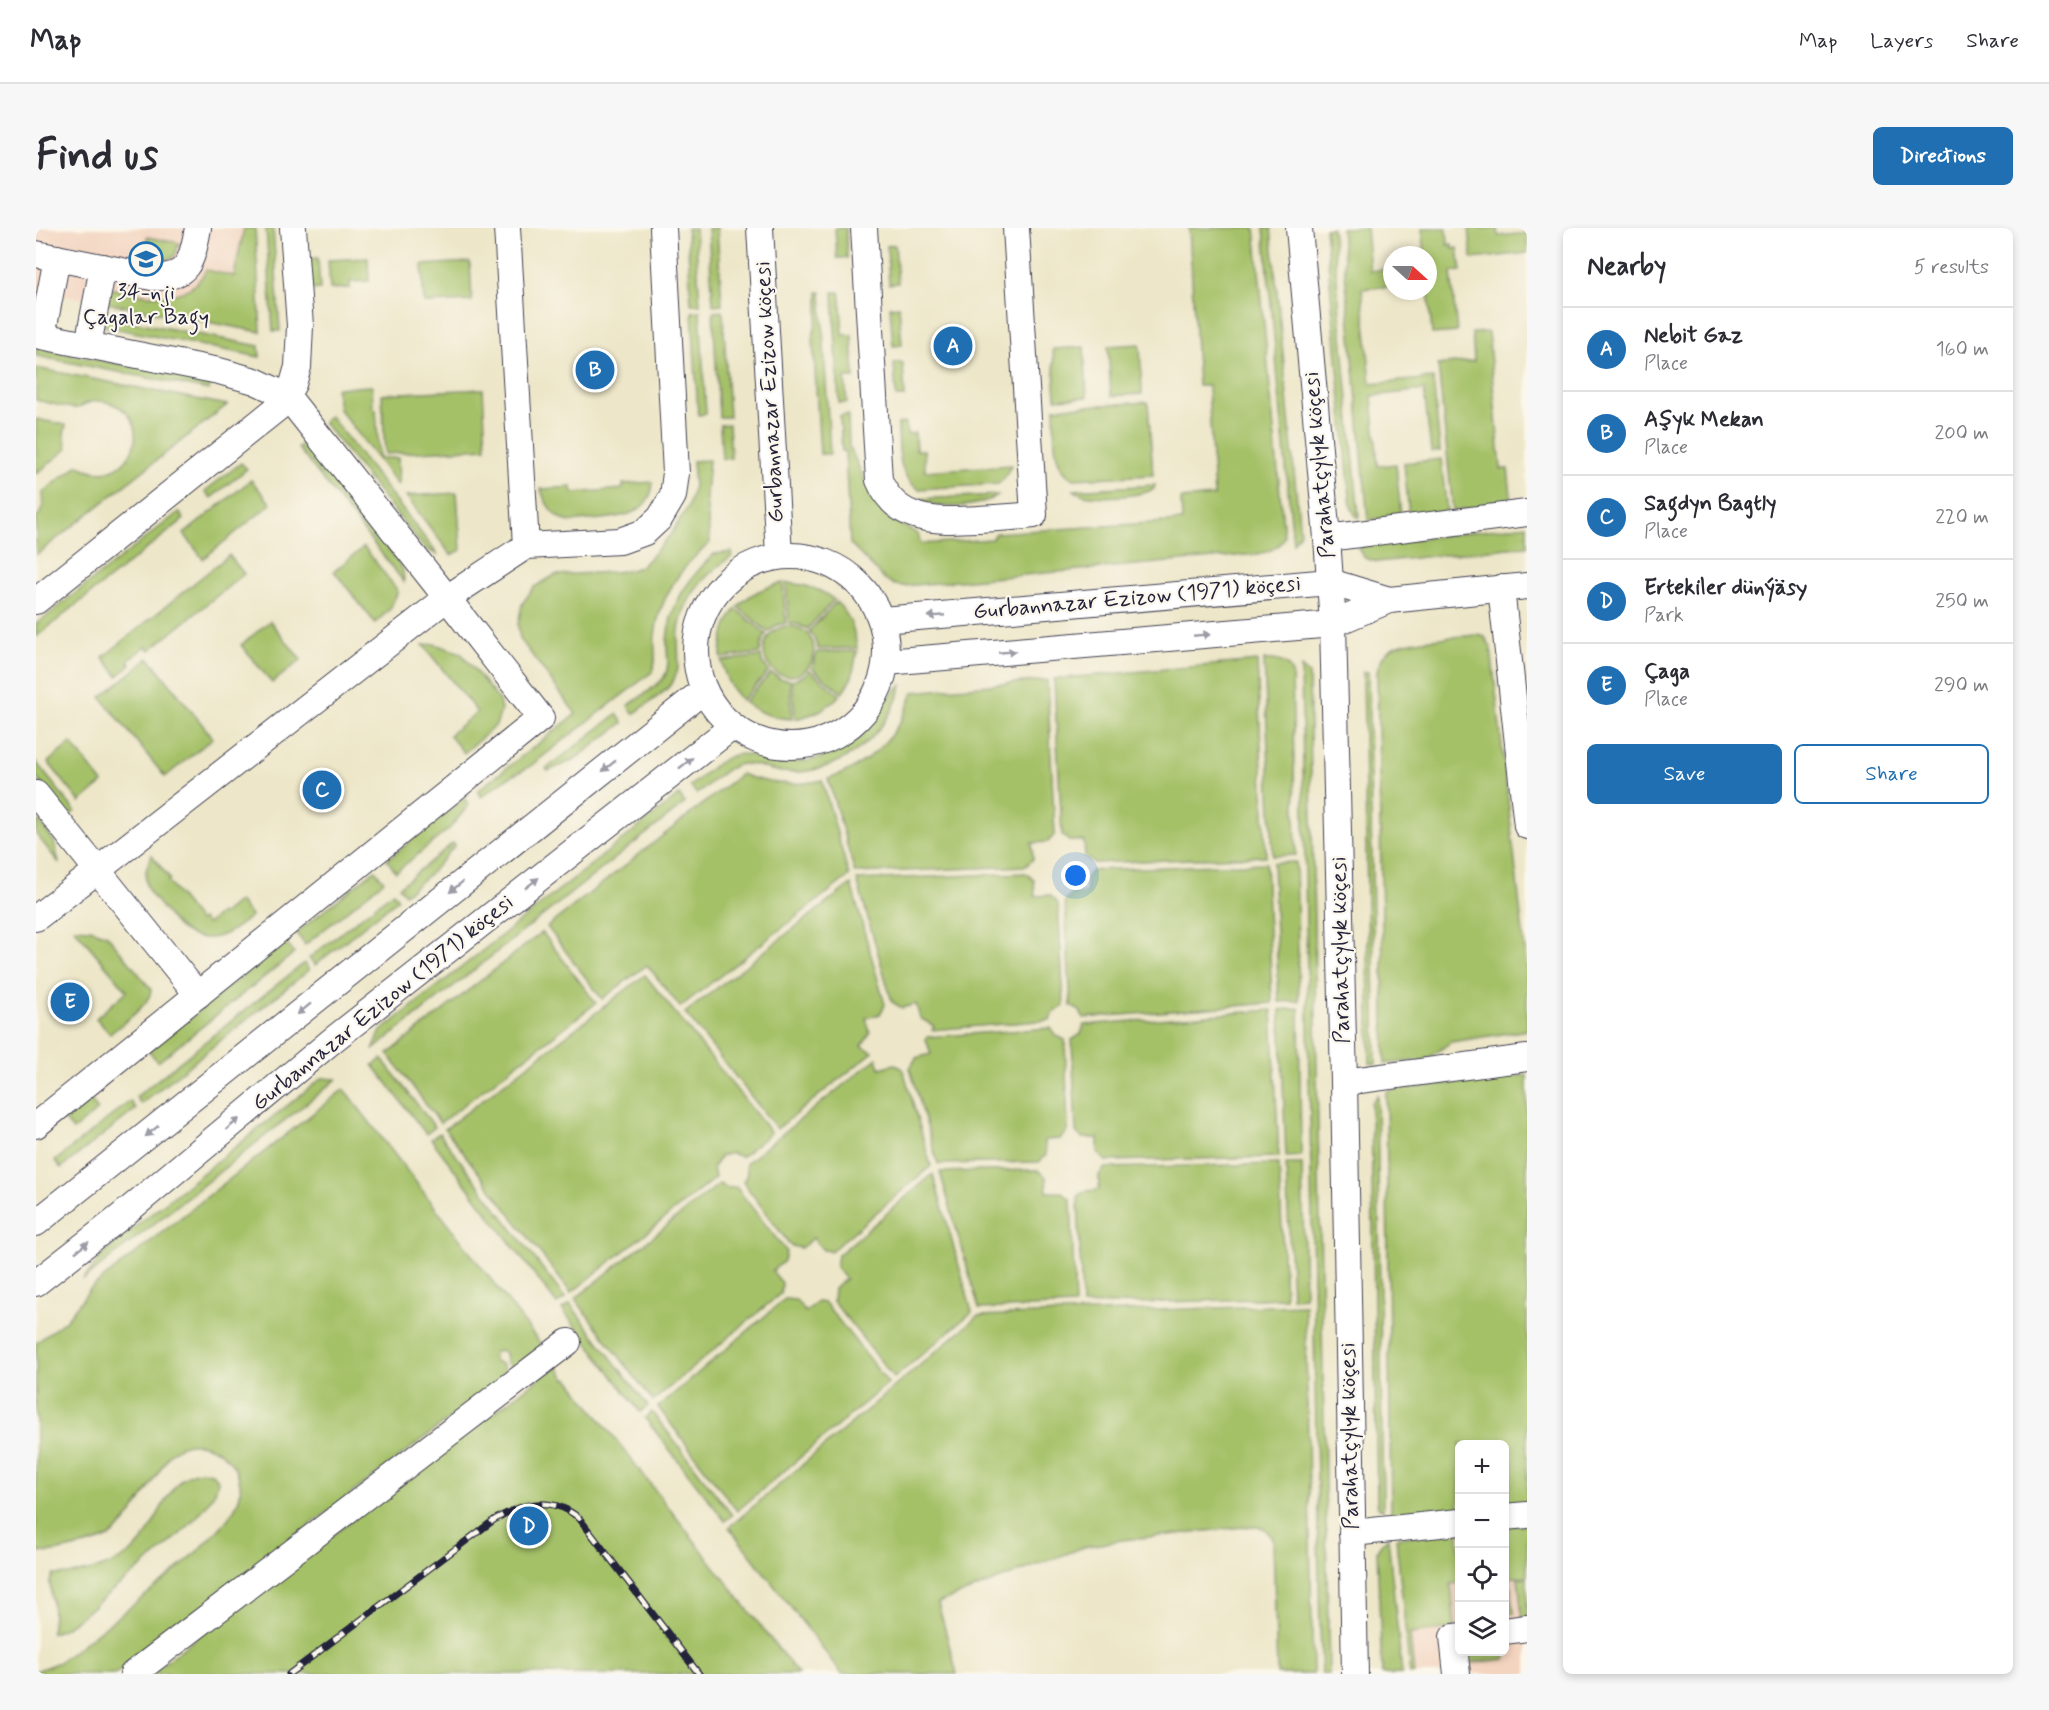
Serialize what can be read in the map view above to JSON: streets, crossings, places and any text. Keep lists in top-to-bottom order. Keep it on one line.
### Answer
{"streets":{"street":["Gurbannazar Ezizow köçesi","Parahatçylyk köçesi","Gurbannazar Ezizow (1971) köçesi"]},"crossings":[["Gurbannazar Ezizow köçesi","Gurbannazar Ezizow (1971) köçesi"],["Parahatçylyk köçesi","Gurbannazar Ezizow (1971) köçesi"]],"places":{"school or university":["34-nji Çagalar Bagy"]},"north":"right","page":{"header":"Map","nav":["Map","Layers","Share"],"buttons":["Directions",["Save","Share"]],"title":"Find us","heading":["Nearby","5 results"],"list":[{"mark":"A","name":"Nebit Gaz","note":"Place","value":"160 m"},{"mark":"B","name":"Aşyk Mekan","note":"Place","value":"200 m"},{"mark":"C","name":"Sagdyn Bagtly","note":"Place","value":"220 m"},{"mark":"D","name":"Ertekiler dünýäsy","note":"Park","value":"250 m"},{"mark":"E","name":"Çaga","note":"Place","value":"290 m"}],"pins":["A","B","C","E","D"],"map_buttons":["+","−"]}}
